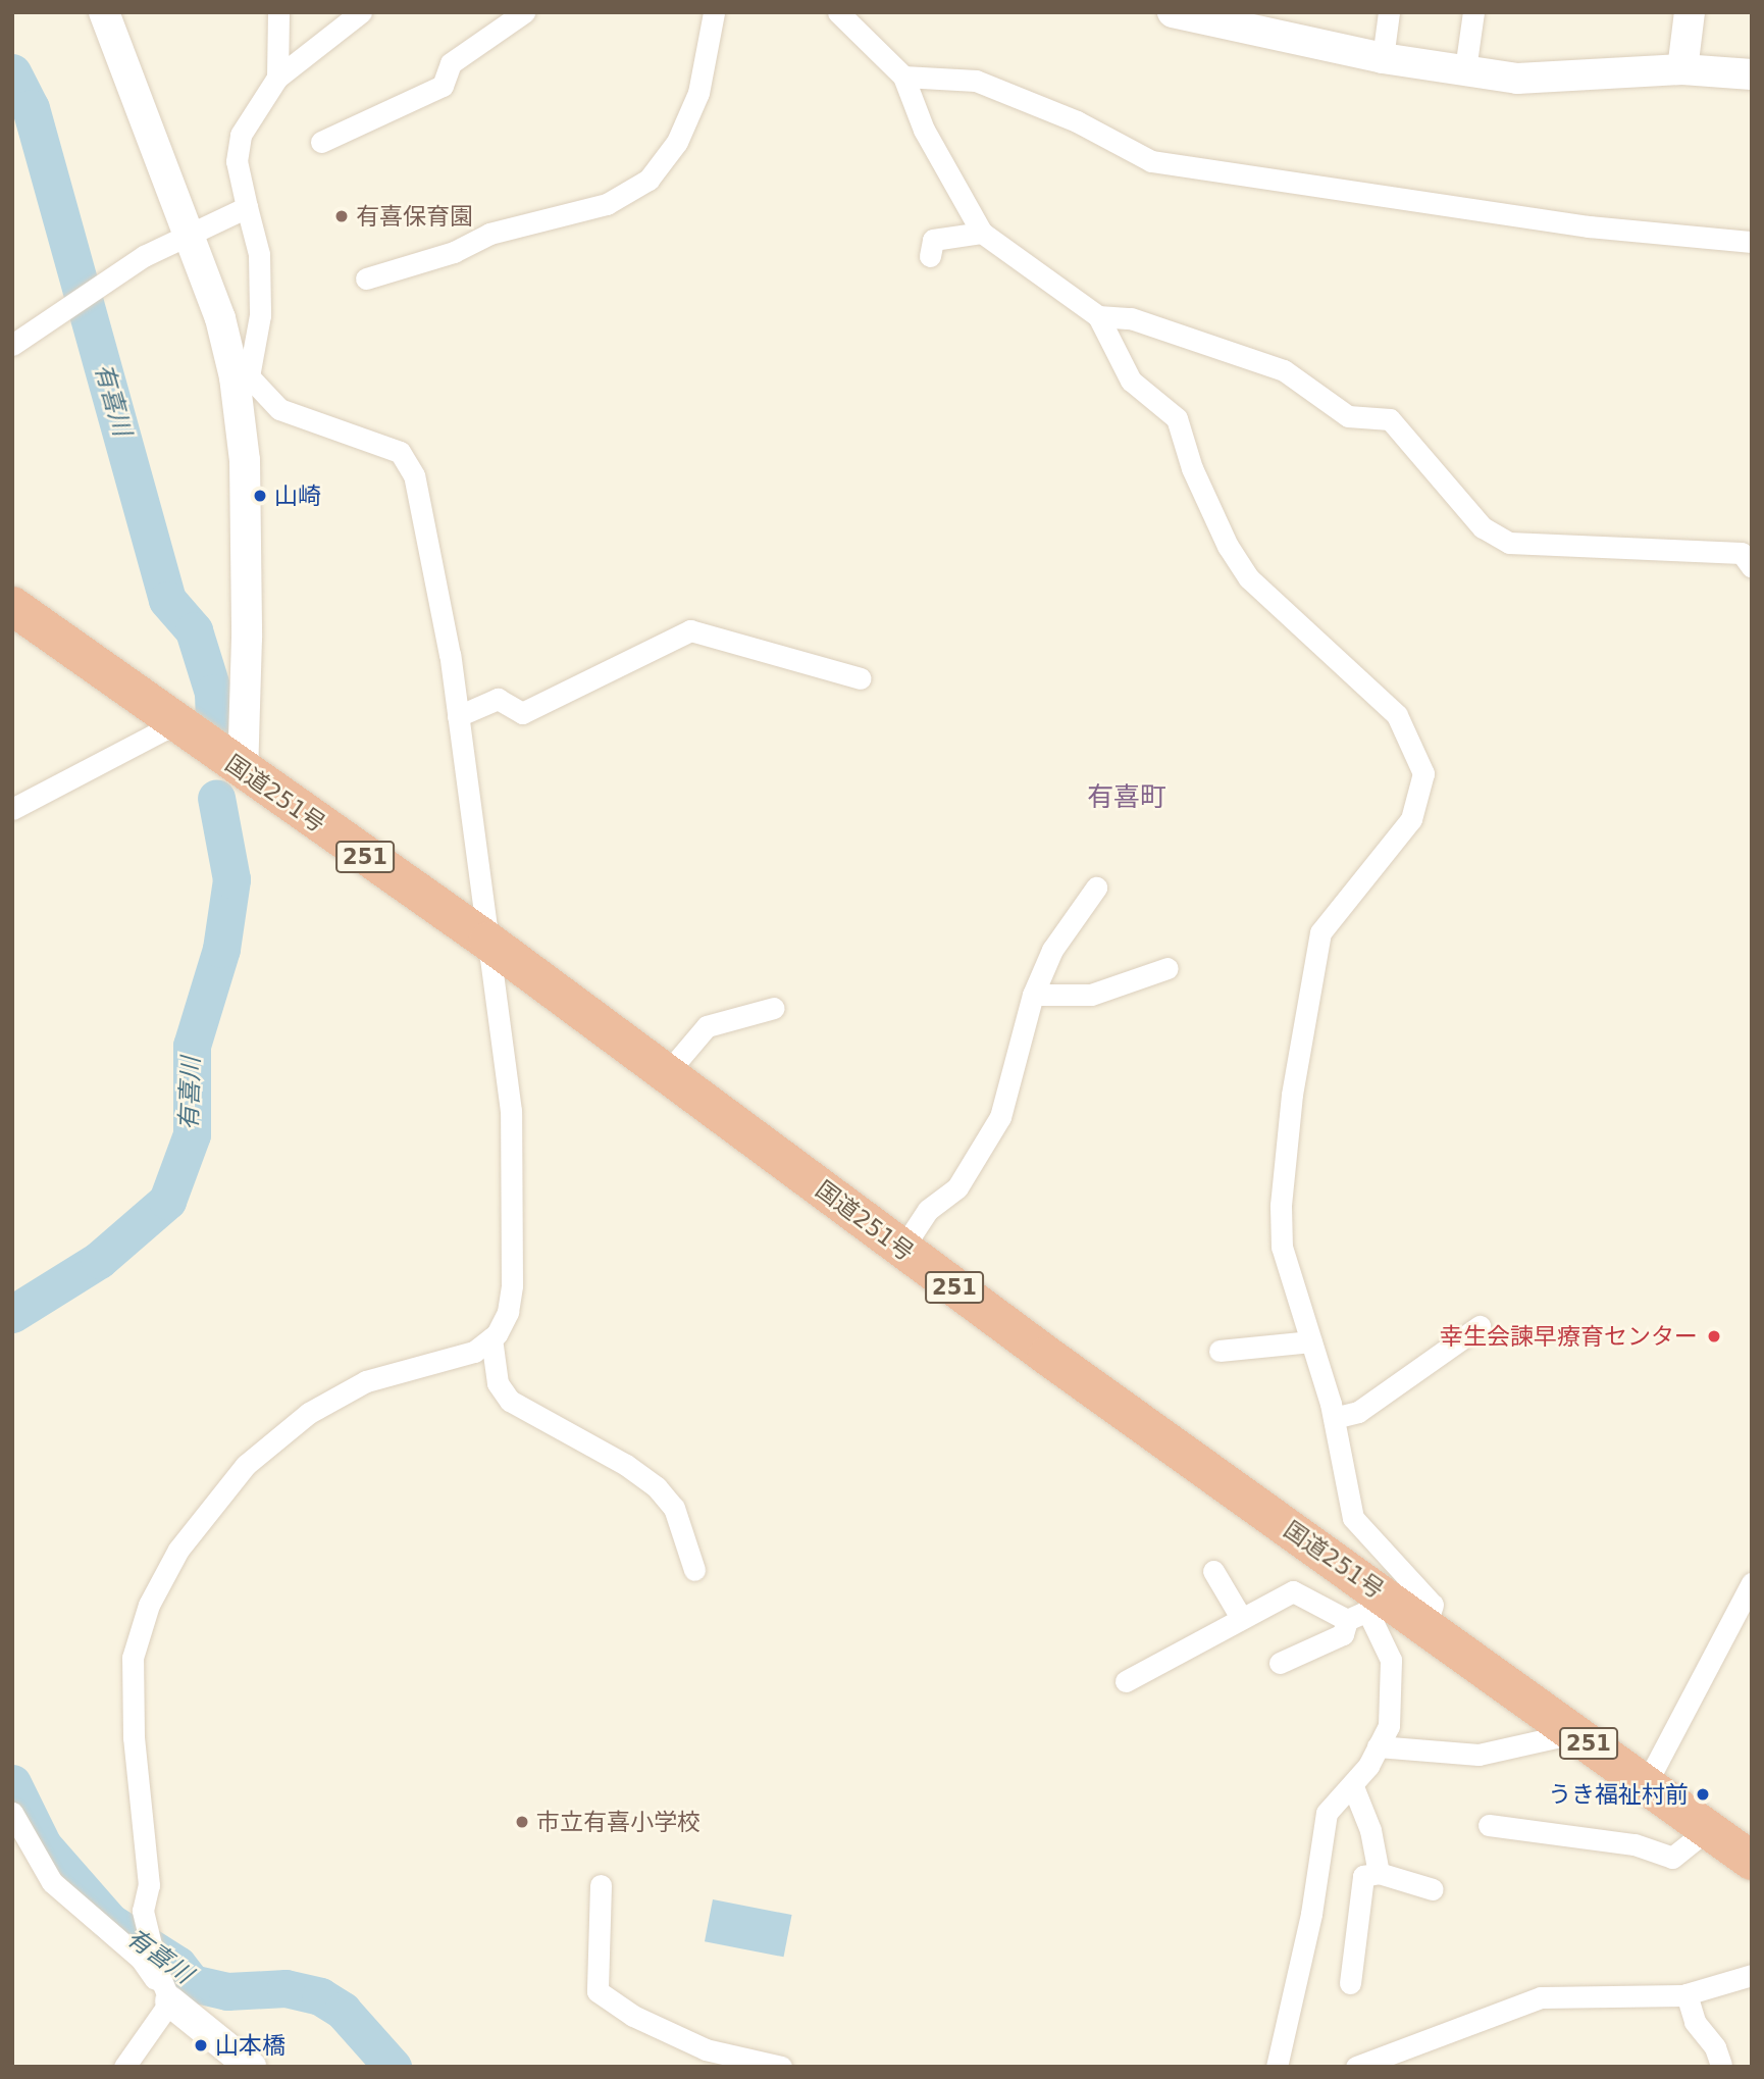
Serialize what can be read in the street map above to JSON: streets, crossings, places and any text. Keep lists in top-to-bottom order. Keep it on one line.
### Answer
{"streets":{"highway":["国道251号","251"]},"districts":["有喜町"],"water":["有喜川"],"places":["有喜保育園","山崎","幸生会諫早療育センター","うき福祉村前","市立有喜小学校","山本橋"]}
